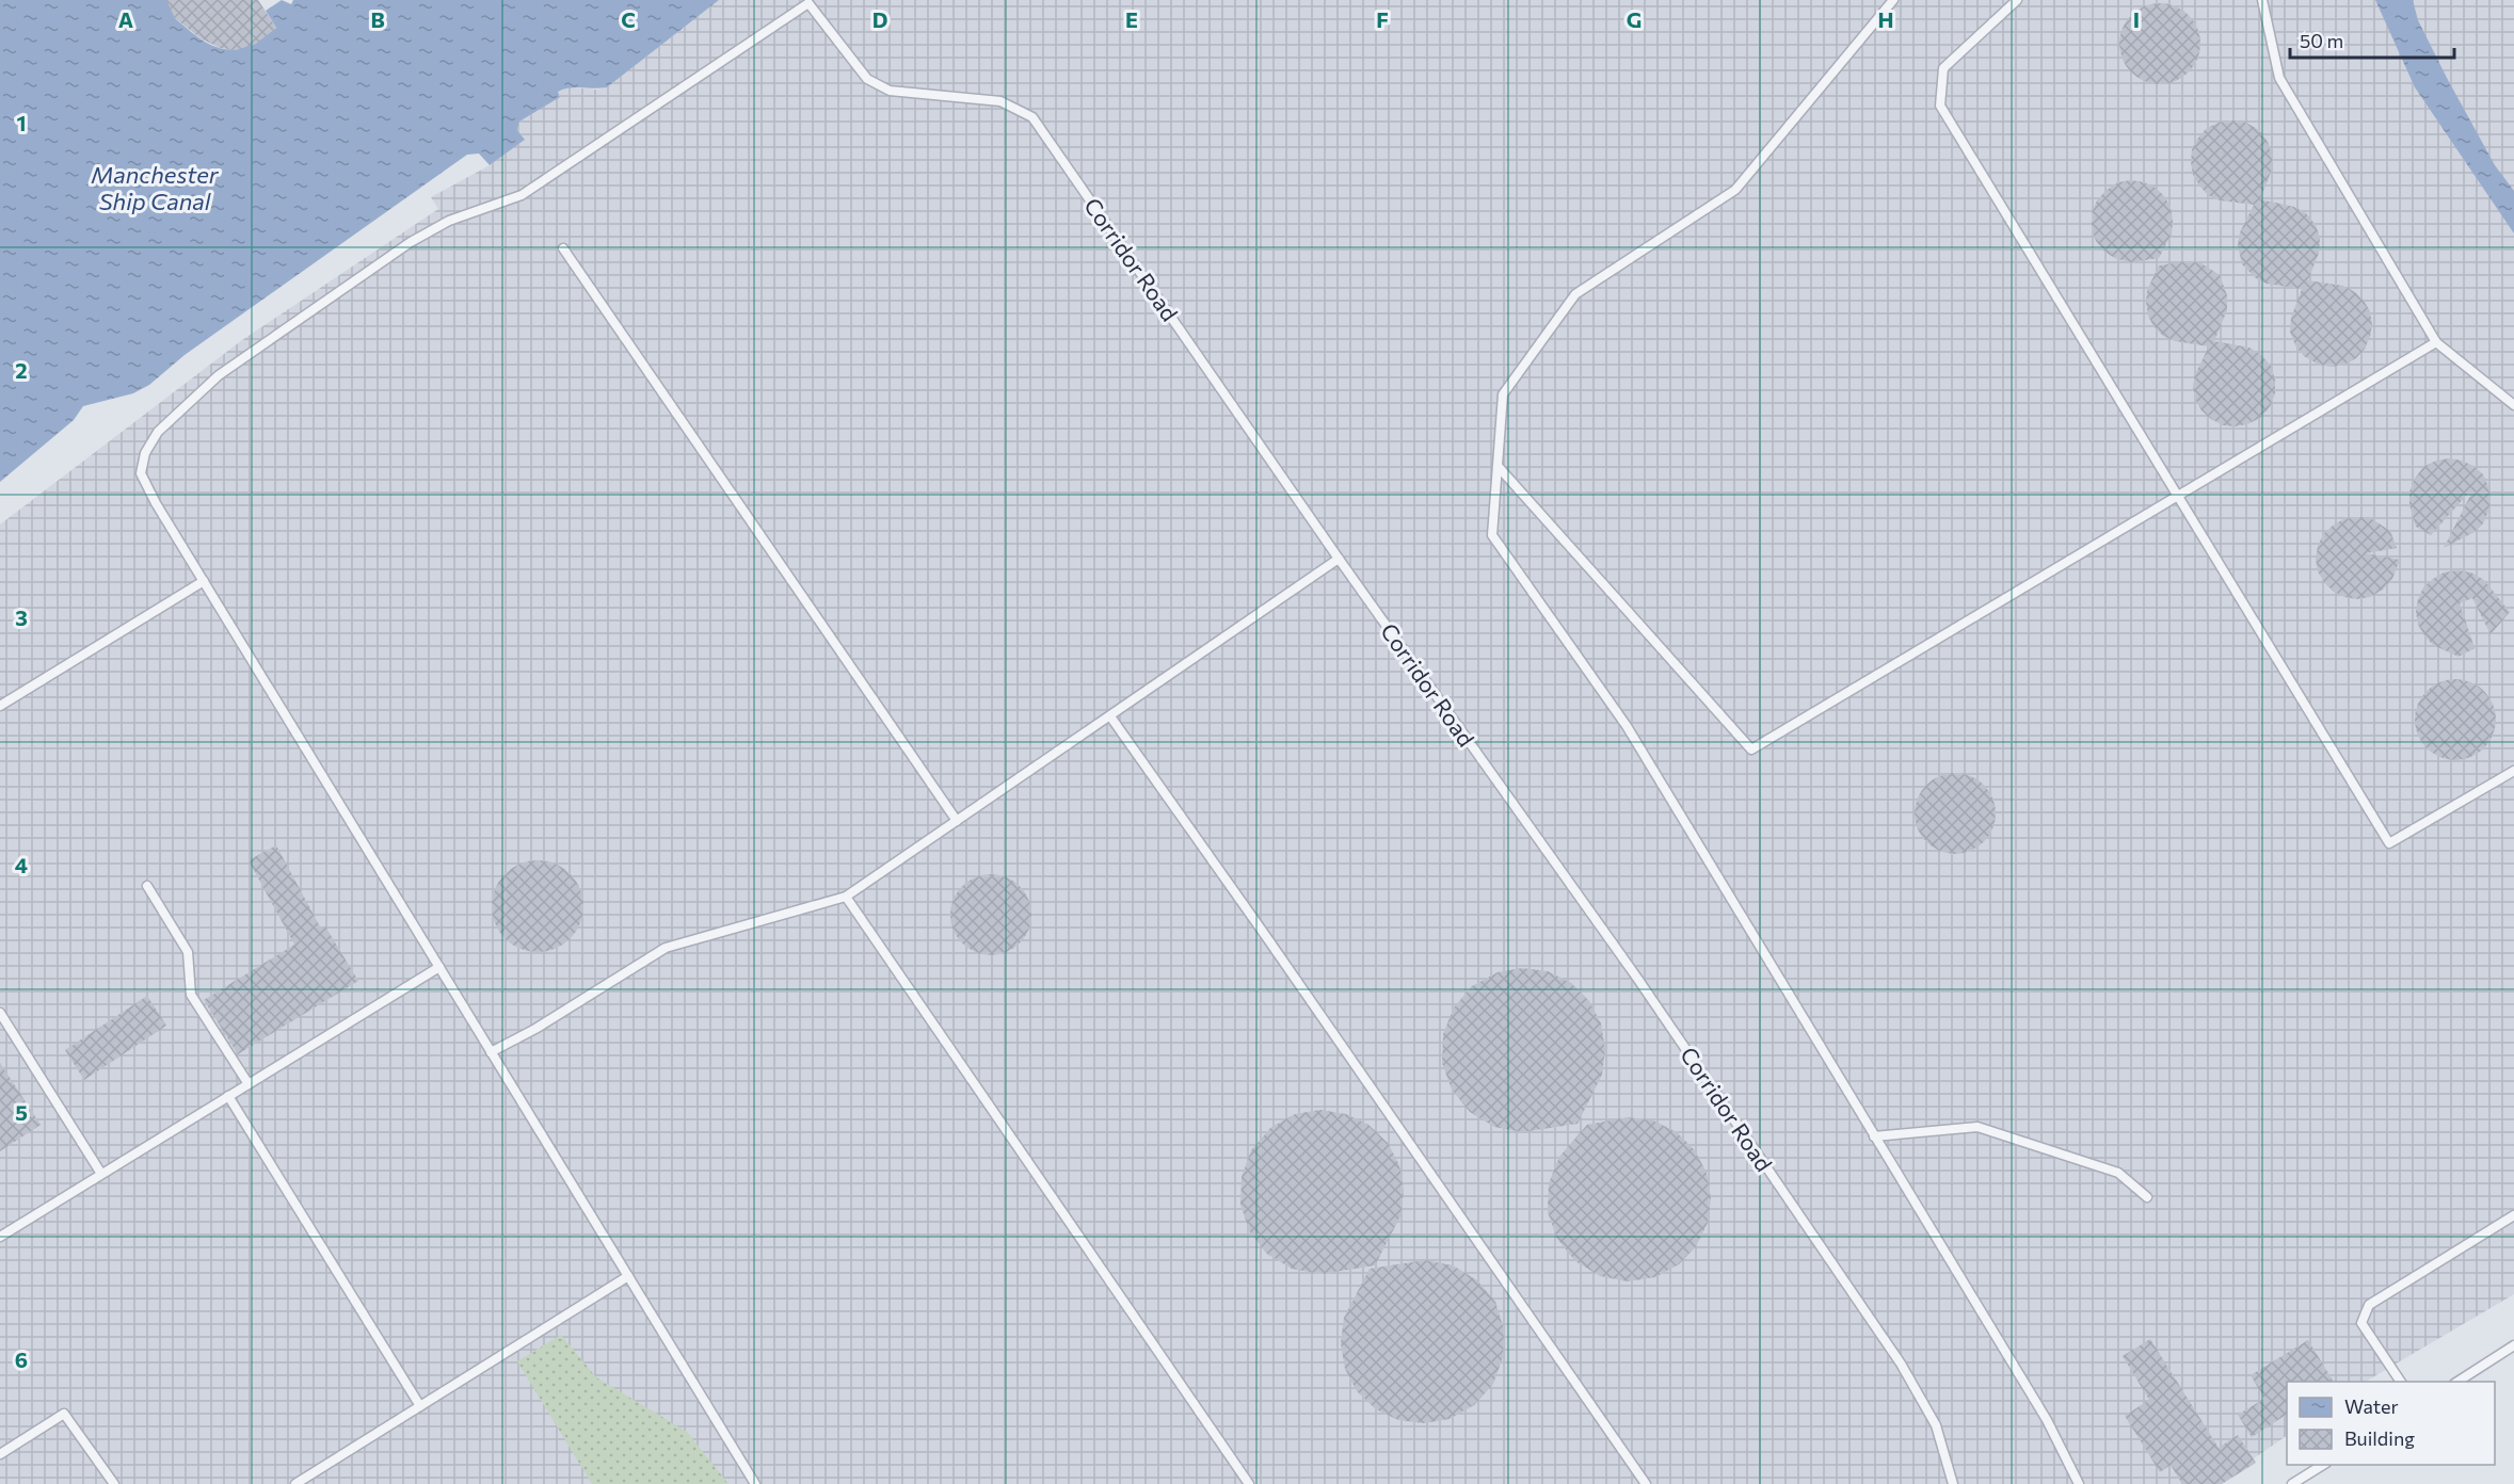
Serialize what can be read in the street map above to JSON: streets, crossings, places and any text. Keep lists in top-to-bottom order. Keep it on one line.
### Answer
{"streets":{"lane":["Corridor Road"]},"water":["Manchester Ship Canal"],"legend":["Water","Building"],"scale_bar":"50 m","grid":{"columns":["A","B","C","D","E","F","G","H","I"],"rows":["1","2","3","4","5","6"]}}
